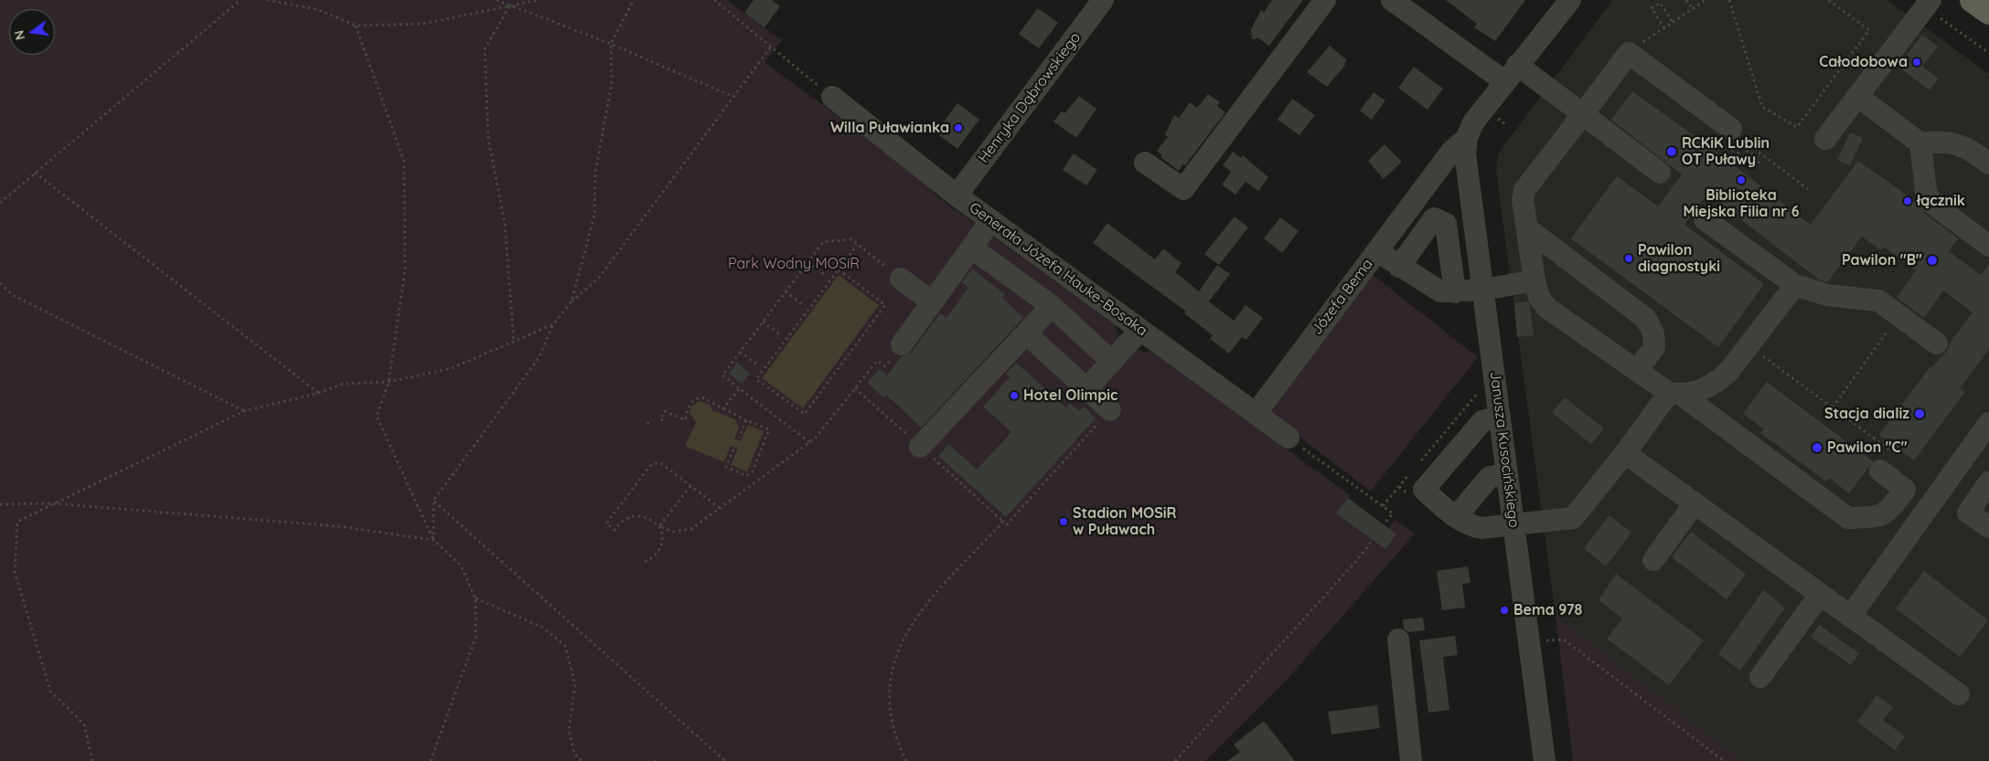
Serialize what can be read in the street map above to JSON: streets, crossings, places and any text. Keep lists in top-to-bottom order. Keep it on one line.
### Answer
{"streets":{"street":["Henryka Dąbrowskiego","Generała Józefa Hauke-Bosaka","Józefa Bema","Janusza Kusocińskiego"]},"crossings":[["Henryka Dąbrowskiego","Generała Józefa Hauke-Bosaka"],["Generała Józefa Hauke-Bosaka","Józefa Bema"],["Józefa Bema","Janusza Kusocińskiego"]],"parks":["Park Wodny MOSiR"],"places":["Całodobowa","Willa Puławianka","RCKiK Lublin OT Puławy","Biblioteka Miejska Filia nr 6","łącznik","Pawilon diagnostyki","Pawilon \"B\"","Hotel Olimpic","Stacja dializ","Pawilon \"C\"","Stadion MOSiR w Puławach","Bema 978"],"north":"left"}
